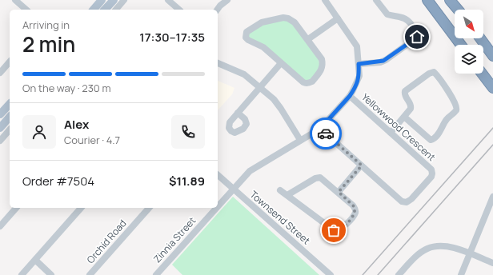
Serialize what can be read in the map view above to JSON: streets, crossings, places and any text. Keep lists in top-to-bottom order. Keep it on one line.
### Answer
{"streets":{"street":["Yellowwood Crescent","Townsend Street","Zinnia Street","Orchid Road"]},"crossings":[["Yellowwood Crescent","Zinnia Street"],["Townsend Street","Zinnia Street"]],"north":"bottom right","page":{"heading":["2 min","Arriving in","17:30–17:35"],"panel":["Alex","Courier · 4.7","Order #7504","$11.89"],"bar":"On the way · 230 m"}}
